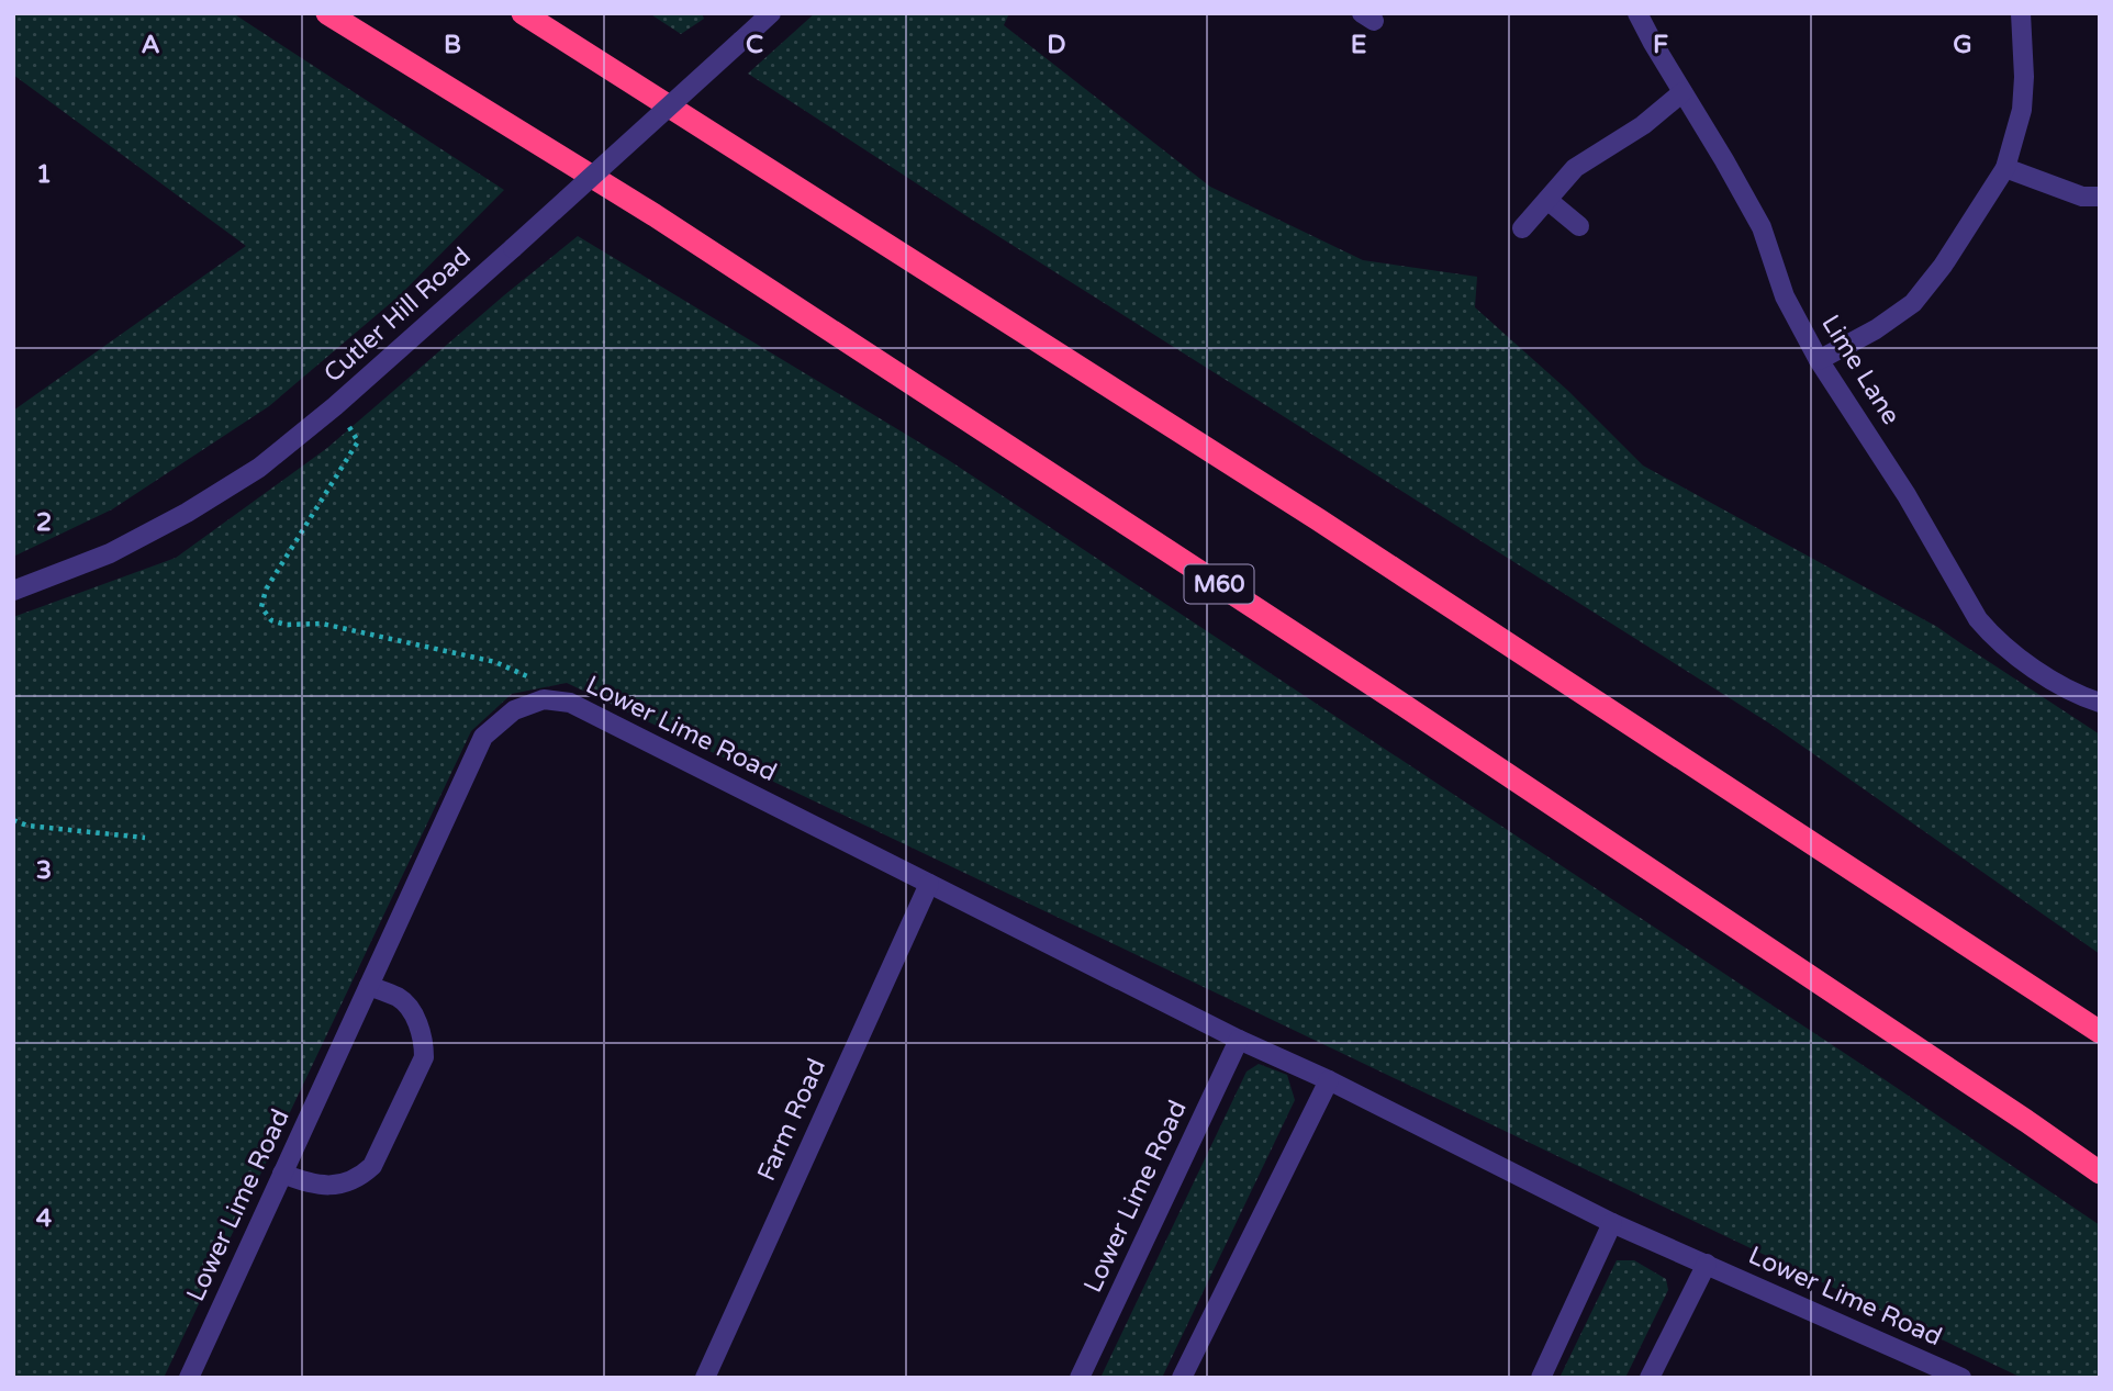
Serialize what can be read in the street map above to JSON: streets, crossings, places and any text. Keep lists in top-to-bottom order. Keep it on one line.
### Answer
{"streets":{"highway":["M60"],"street":["Cutler Hill Road","Lime Lane","Lower Lime Road","Farm Road"]},"crossings":[["Lower Lime Road","Farm Road"]],"grid":{"columns":["A","B","C","D","E","F","G"],"rows":["1","2","3","4"]}}
